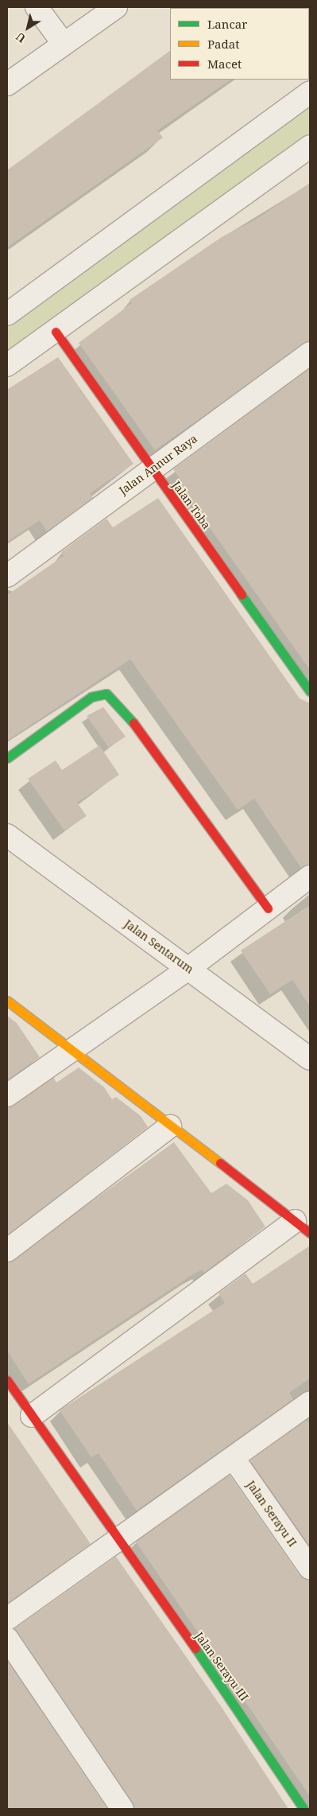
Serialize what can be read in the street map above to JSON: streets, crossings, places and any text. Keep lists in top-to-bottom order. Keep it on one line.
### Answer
{"streets":{"street":["Jalan Annur Raya","Jalan Toba","Jalan Sentarum","Jalan Serayu II","Jalan Serayu III"]},"crossings":[["Jalan Annur Raya","Jalan Toba"]],"legend":["Lancar","Padat","Macet"],"north":"bottom left"}
